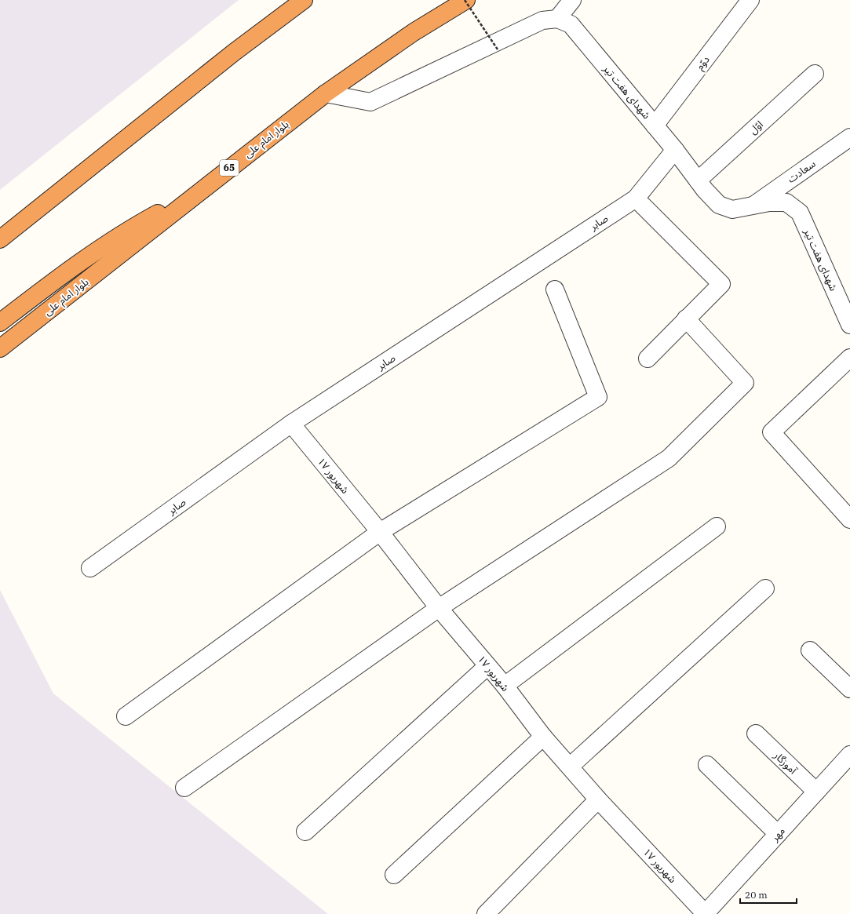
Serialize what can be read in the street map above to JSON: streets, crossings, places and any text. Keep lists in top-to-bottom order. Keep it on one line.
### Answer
{"streets":{"highway":["بلوار امام علی","65"],"street":["دوّم","شهدای هفت تیر","اوّل","سعادت","صابر","۱۷ شهریور","آموزگار","مهر"]},"crossings":[["دوّم","شهدای هفت تیر"],["شهدای هفت تیر","اوّل"],["شهدای هفت تیر","بلوار امام علی"],["شهدای هفت تیر","سعادت"],["شهدای هفت تیر","صابر"],["صابر","۱۷ شهریور"],["۱۷ شهریور","مهر"],["آموزگار","مهر"]],"scale_bar":"20 m"}
